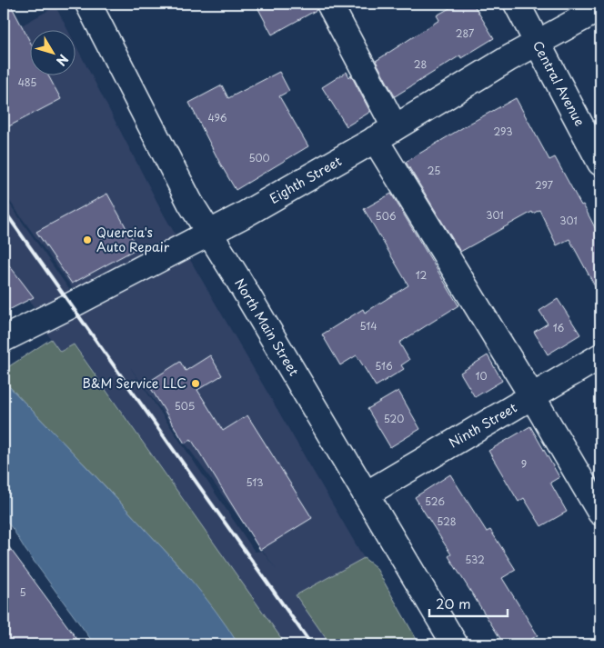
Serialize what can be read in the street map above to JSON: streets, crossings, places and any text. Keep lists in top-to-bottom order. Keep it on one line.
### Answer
{"streets":{"street":["Central Avenue","Eighth Street","North Main Street","Ninth Street"]},"crossings":[["Central Avenue","Eighth Street"],["Eighth Street","North Main Street"],["North Main Street","Ninth Street"]],"places":["Quercia's Auto Repair","B&M Service LLC"],"house_numbers":["287","28","485","496","293","500","25","297","301","506","301","12","514","16","516","10","505","520","9","513","526","528","532","5"],"scale_bar":"20 m","north":"bottom right"}
